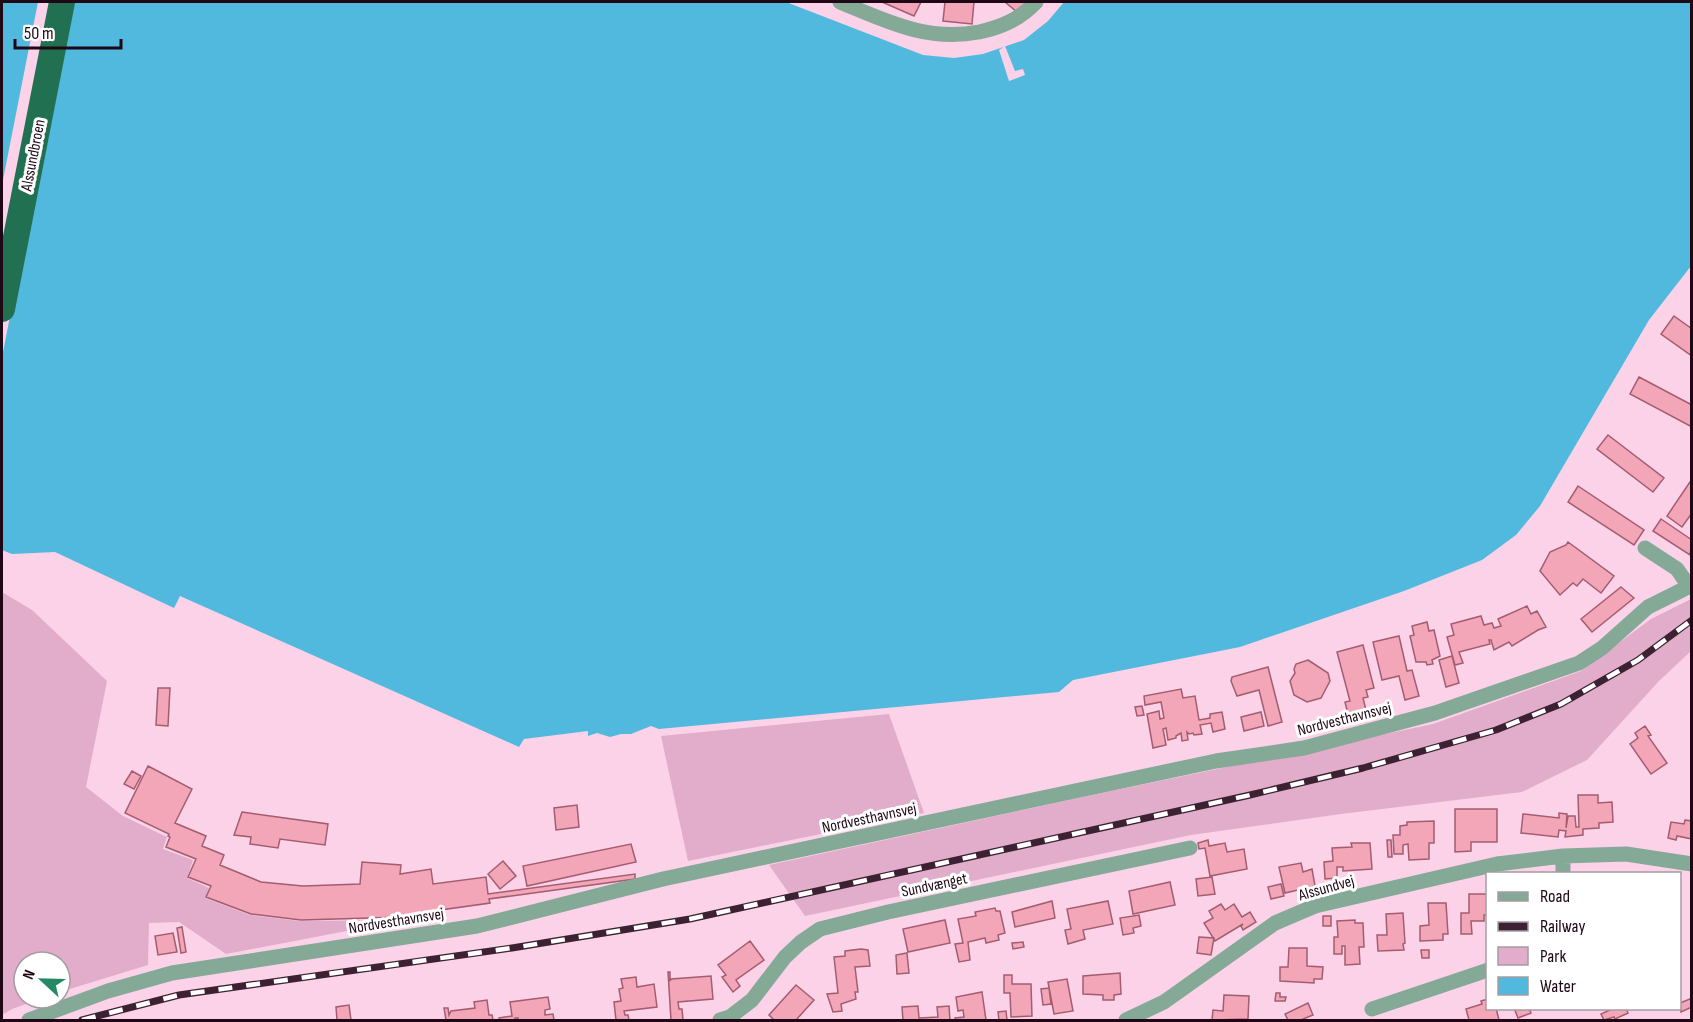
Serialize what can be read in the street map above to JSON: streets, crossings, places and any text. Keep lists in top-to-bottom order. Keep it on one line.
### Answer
{"streets":{"highway":["Alssundbroen"],"street":["Nordvesthavnsvej","Sundvænget","Alssundvej"]},"legend":["Road","Railway","Park","Water"],"scale_bar":"50 m","north":"left"}
